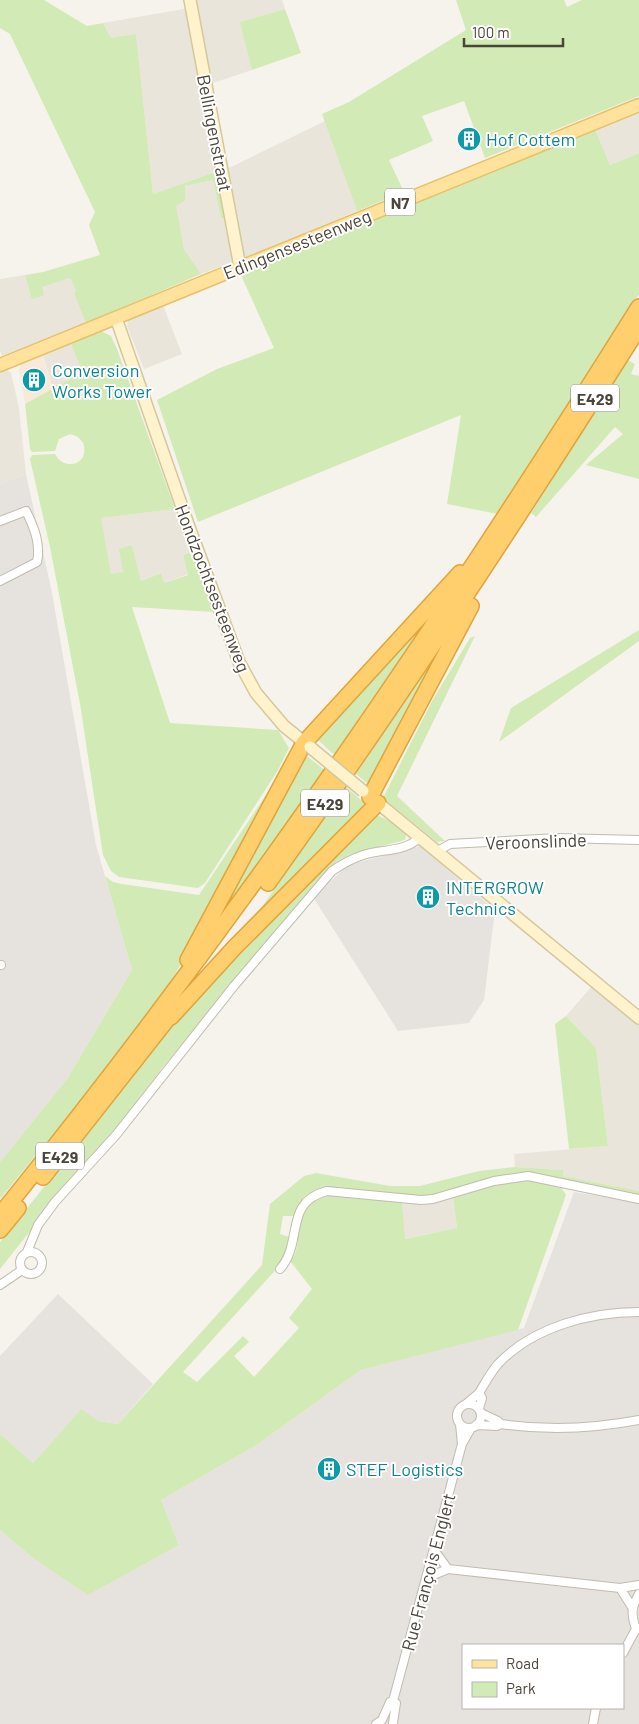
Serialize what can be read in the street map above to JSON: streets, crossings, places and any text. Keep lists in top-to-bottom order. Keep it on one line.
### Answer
{"streets":{"highway":["E429"],"main road":["Bellingenstraat","N7","Edingensesteenweg","Hondzochtsesteenweg"],"street":["Veroonslinde","Rue François Englert"]},"crossings":[["Bellingenstraat","Edingensesteenweg"],["Edingensesteenweg","Hondzochtsesteenweg"],["Hondzochtsesteenweg","Veroonslinde"]],"places":{"building":["Hof Cottem","Conversion Works Tower","INTERGROW Technics","STEF Logistics"]},"legend":["Road","Park"],"scale_bar":"100 m"}
